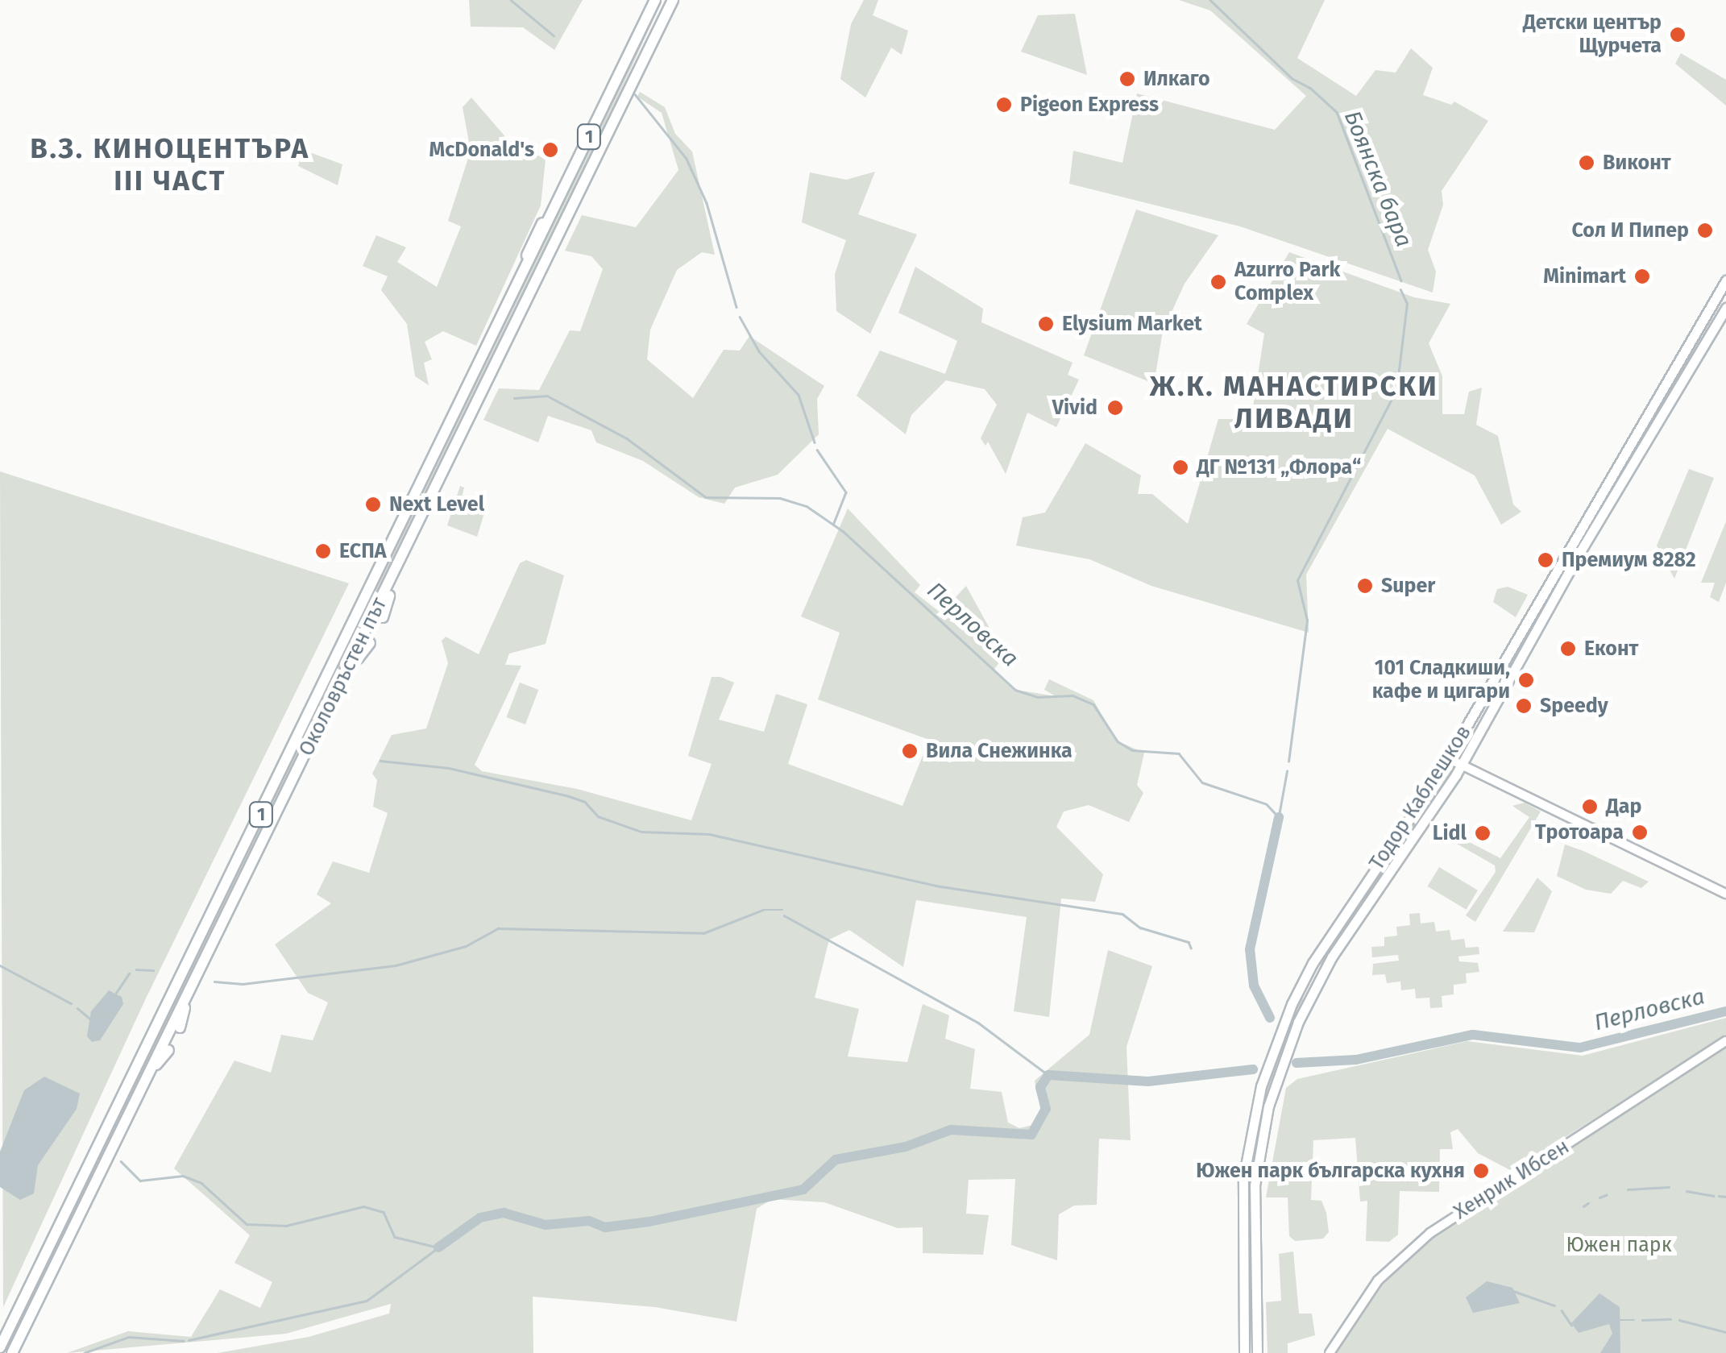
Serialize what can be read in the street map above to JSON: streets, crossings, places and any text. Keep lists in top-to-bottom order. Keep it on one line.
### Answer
{"streets":{"highway":["1","Околовръстен път"],"main road":["Тодор Каблешков","Хенрик Ибсен"]},"districts":["В.З. КИНОЦЕНТЪРА ІІІ ЧАСТ","Ж.К. МАНАСТИРСКИ ЛИВАДИ"],"water":["Боянска бара","Перловска"],"parks":["Южен парк"],"places":["Детски център Щурчета","Илкаго","Pigeon Express","McDonald's","Виконт","Сол И Пипер","Minimart","Azurro Park Complex","Elysium Market","Vivid","ДГ №131 „Флора“","Next Level","ЕСПА","Премиум 8282","Super","Еконт","101 Сладкиши, кафе и цигари","Speedy","Вила Снежинка","Дар","Тротоара","Lidl","Южен парк българска кухня"]}
